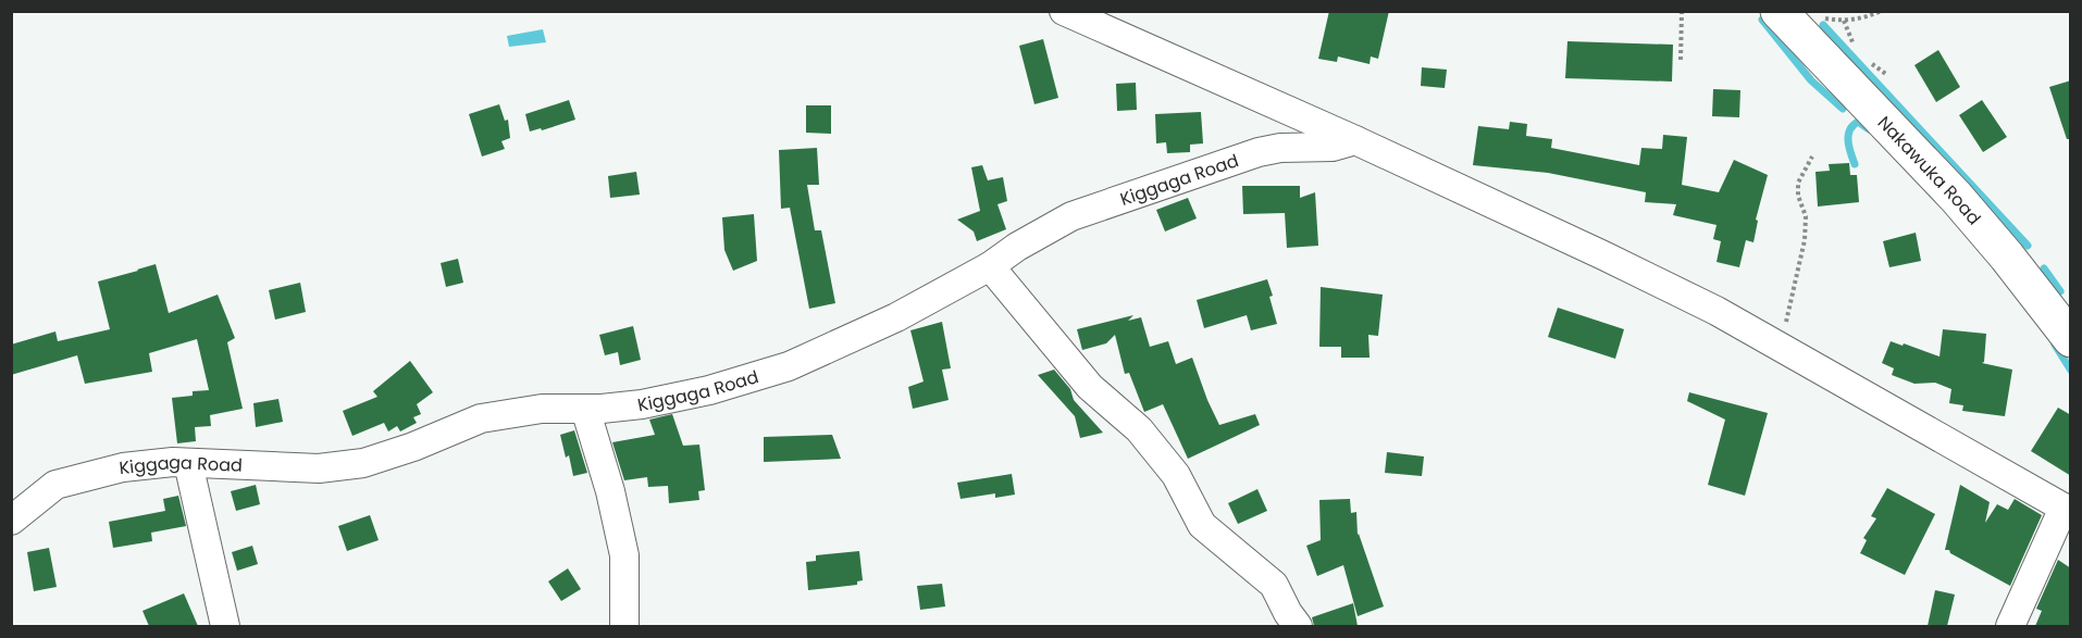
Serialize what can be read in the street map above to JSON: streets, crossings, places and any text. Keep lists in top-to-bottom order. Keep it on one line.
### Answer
{"streets":{"main road":["Nakawuka Road"],"street":["Kiggaga Road"]}}
